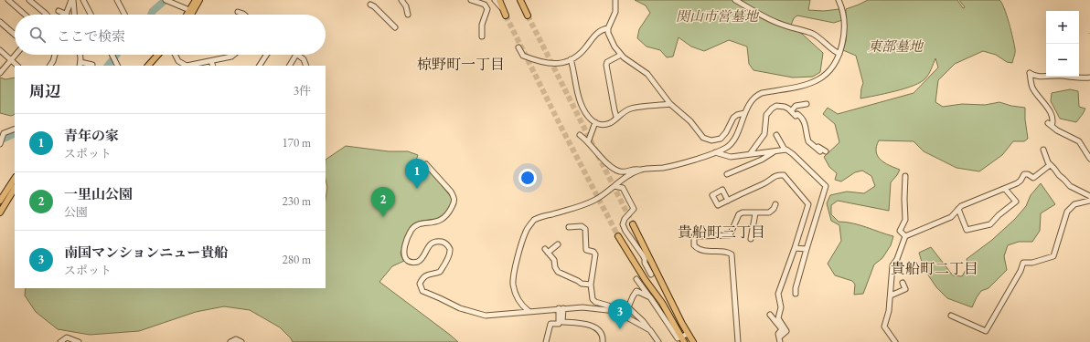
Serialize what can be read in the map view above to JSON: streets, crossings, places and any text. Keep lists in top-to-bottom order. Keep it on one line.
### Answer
{"districts":["椋野町一丁目","貴船町三丁目","貴船町二丁目"],"parks":["関山市営墓地","東部墓地"],"page":{"map_buttons":["+","−"],"search":"ここで検索","heading":["周辺","3件"],"list":[{"mark":"1","name":"青年の家","note":"スポット","value":"170 m"},{"mark":"2","name":"一里山公園","note":"公園","value":"230 m"},{"mark":"3","name":"南国マンションニュー貴船","note":"スポット","value":"280 m"}],"pins":["1","2","3"]}}
